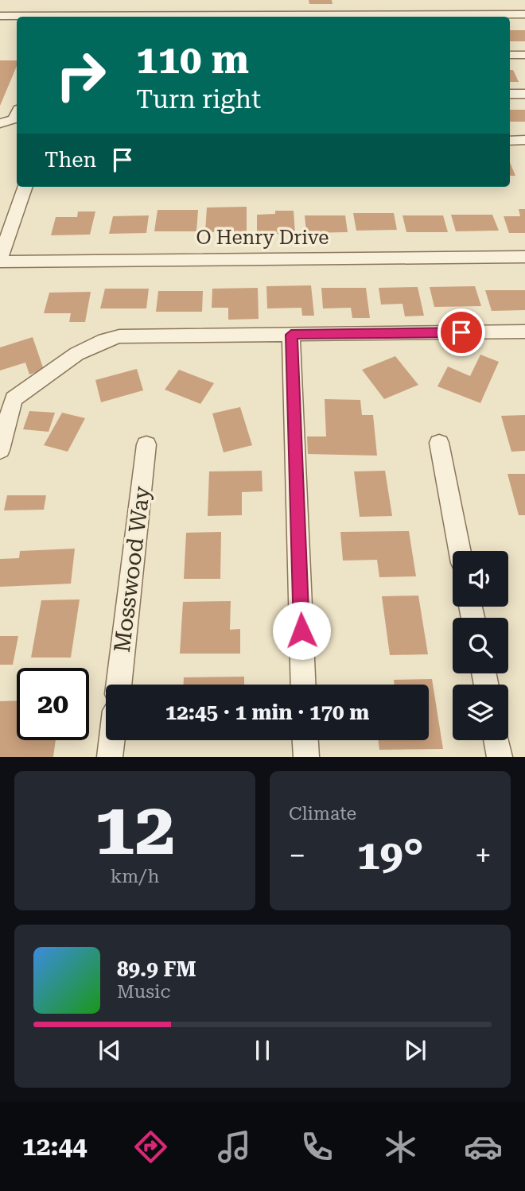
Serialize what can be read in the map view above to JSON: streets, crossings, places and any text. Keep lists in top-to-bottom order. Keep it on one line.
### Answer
{"streets":{"street":["O Henry Drive","Mosswood Way"]},"page":{"turn":["110 m","Turn right"],"then":"Then","limit":"20","trip":"12:45 · 1 min · 170 m","tile":[["12","km/h"],"Climate"],"heat":["−","19°","+"],"song":["89.9 FM","Music"],"tabs":"12:44"}}
